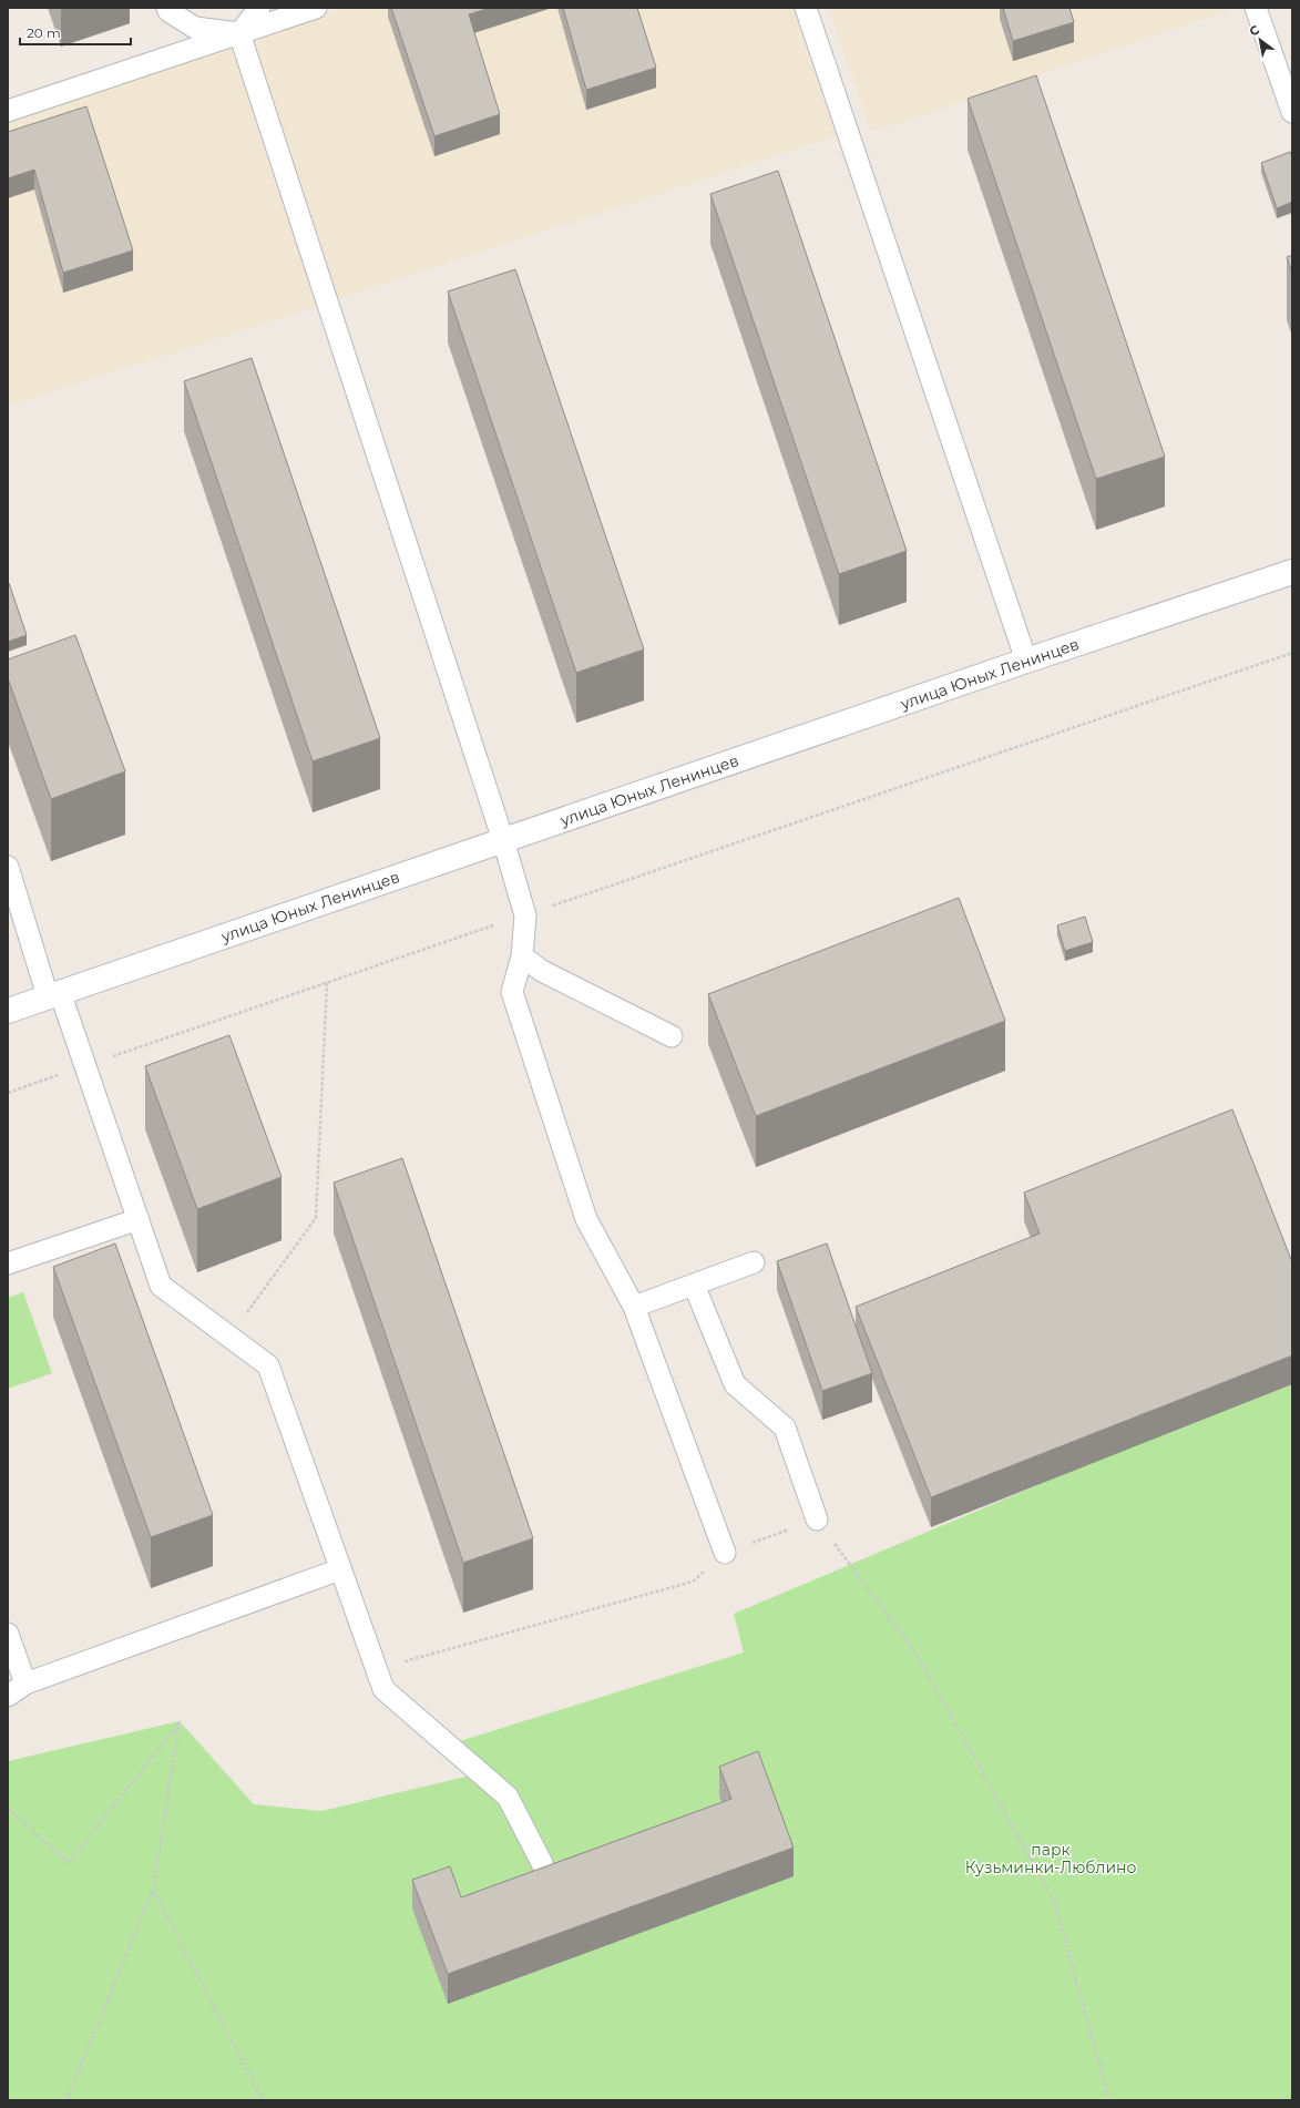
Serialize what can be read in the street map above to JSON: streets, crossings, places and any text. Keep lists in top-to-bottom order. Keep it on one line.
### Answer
{"streets":{"main road":["улица Юных Ленинцев"]},"parks":["парк Кузьминки-Люблино"],"scale_bar":"20 m","north":"top left"}
